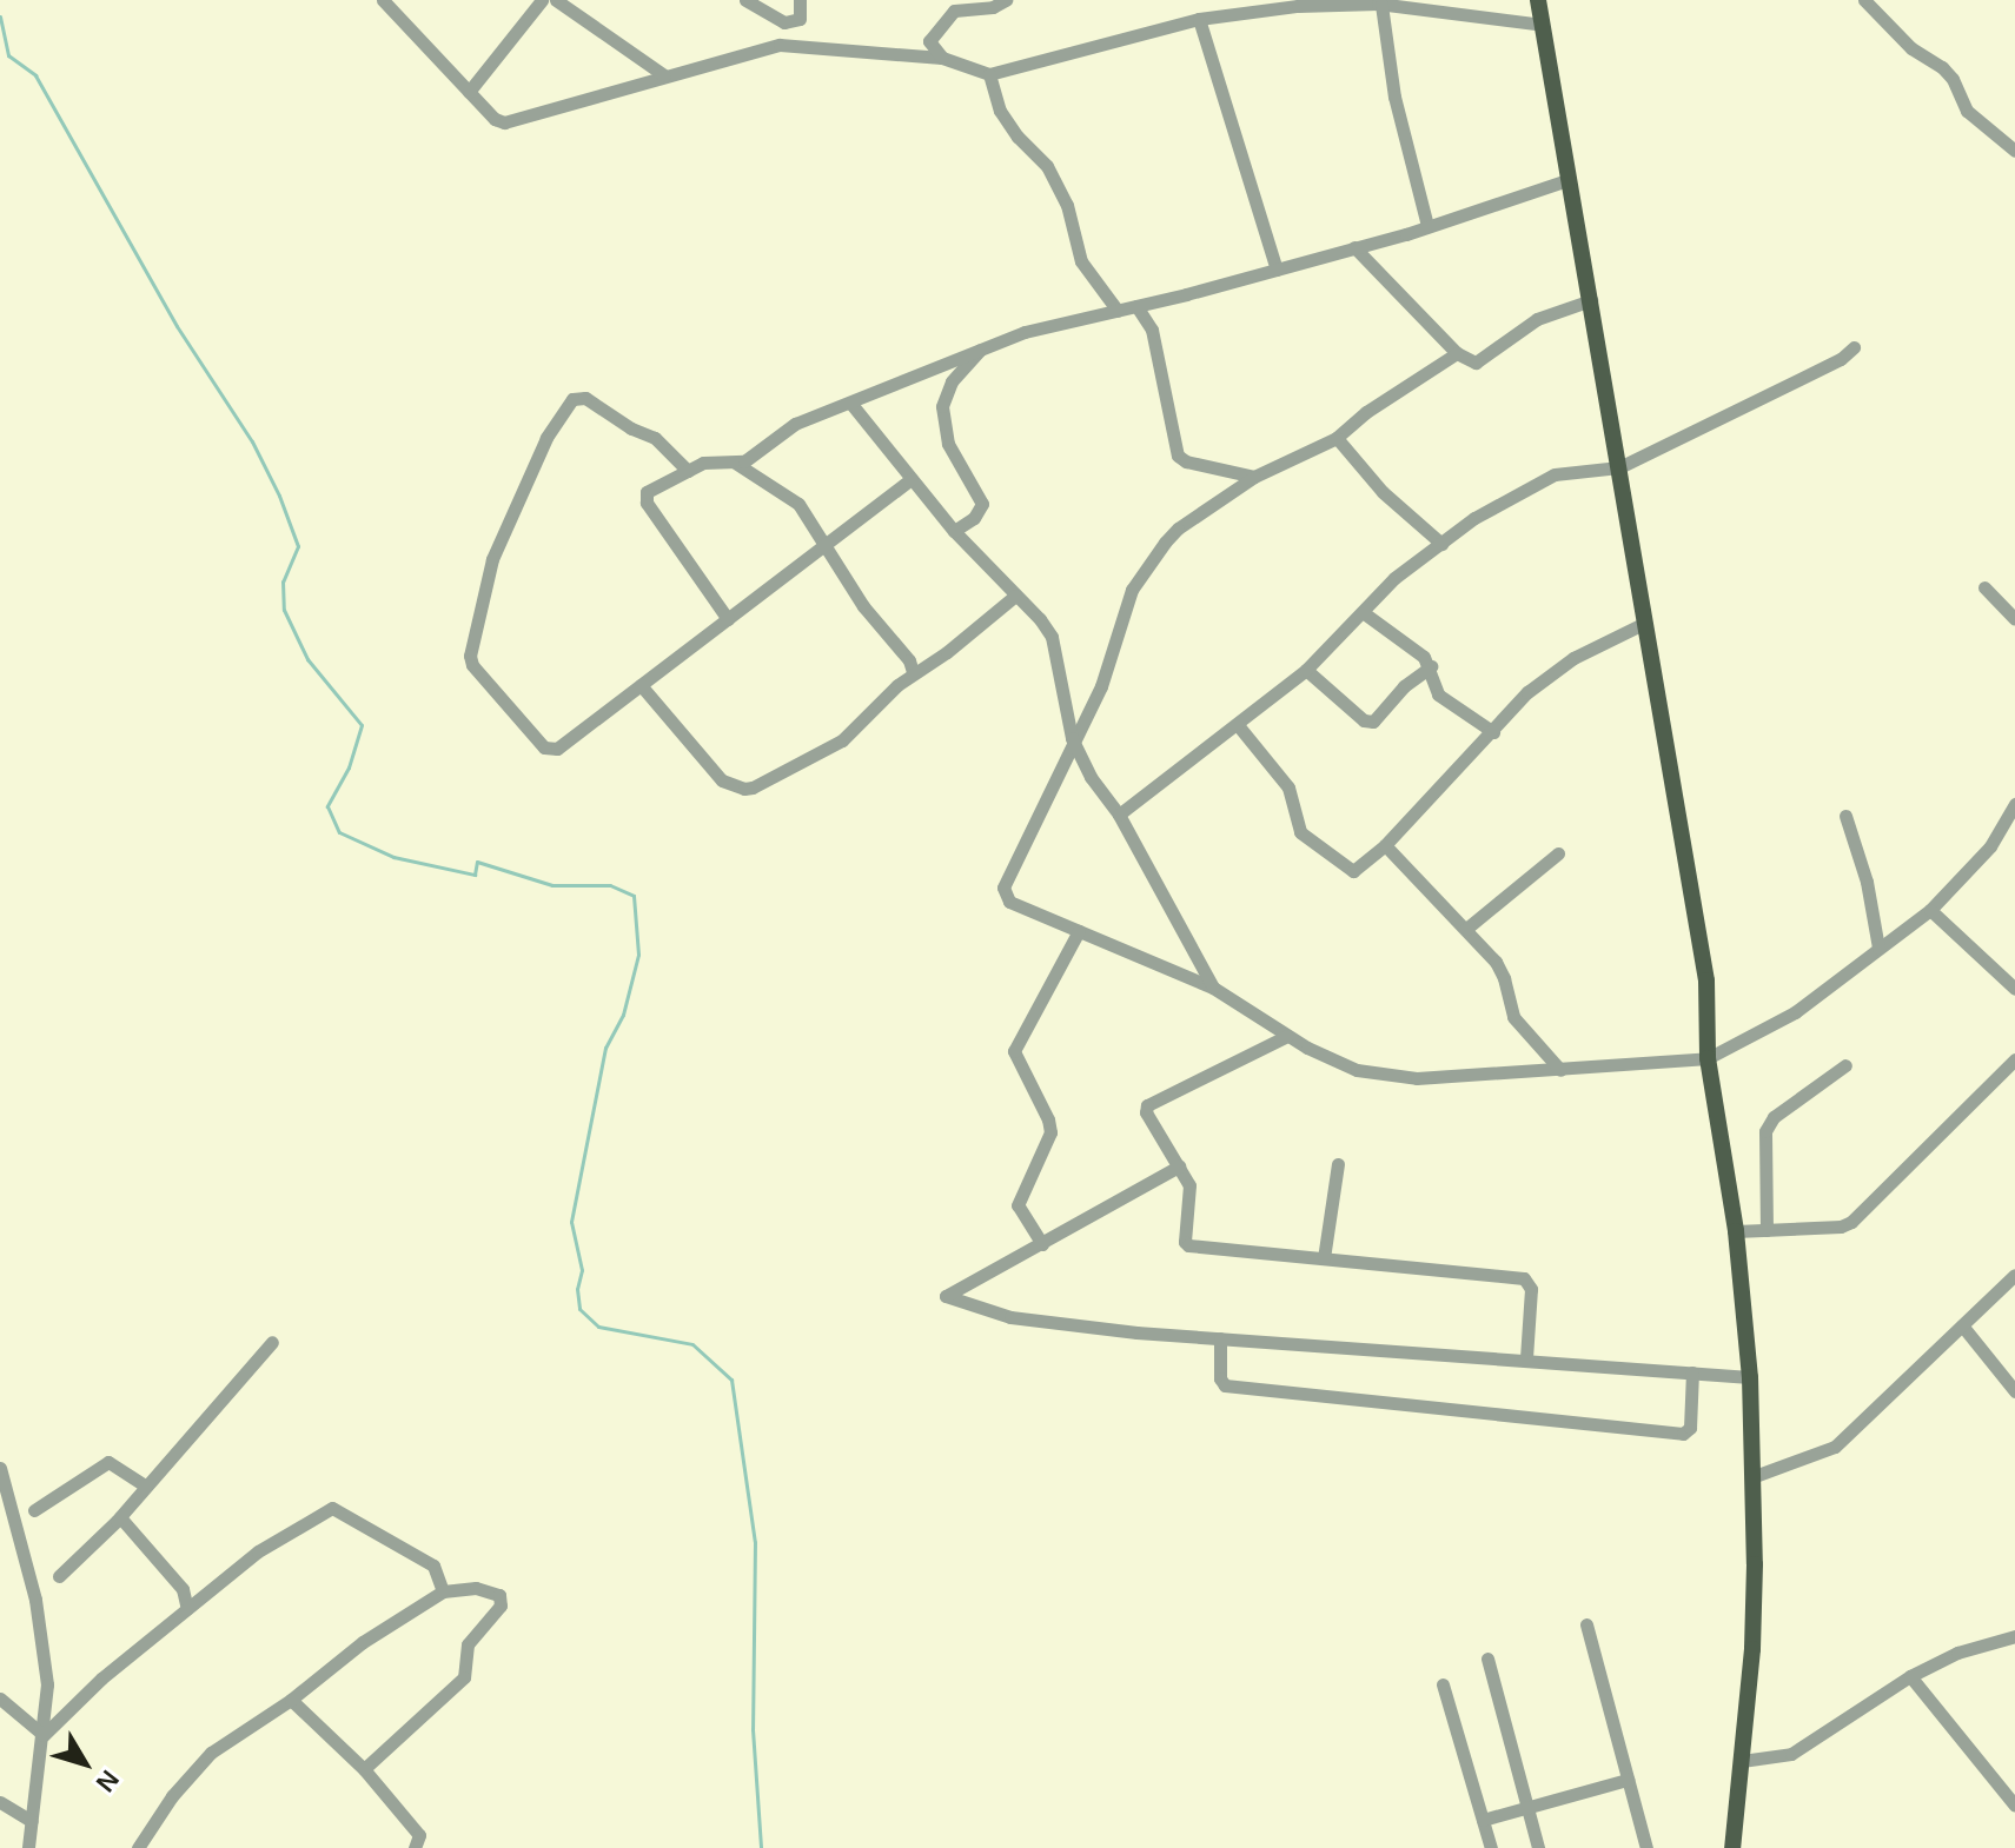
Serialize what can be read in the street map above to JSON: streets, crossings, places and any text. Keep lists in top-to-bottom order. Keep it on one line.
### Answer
{"north":"bottom right"}
